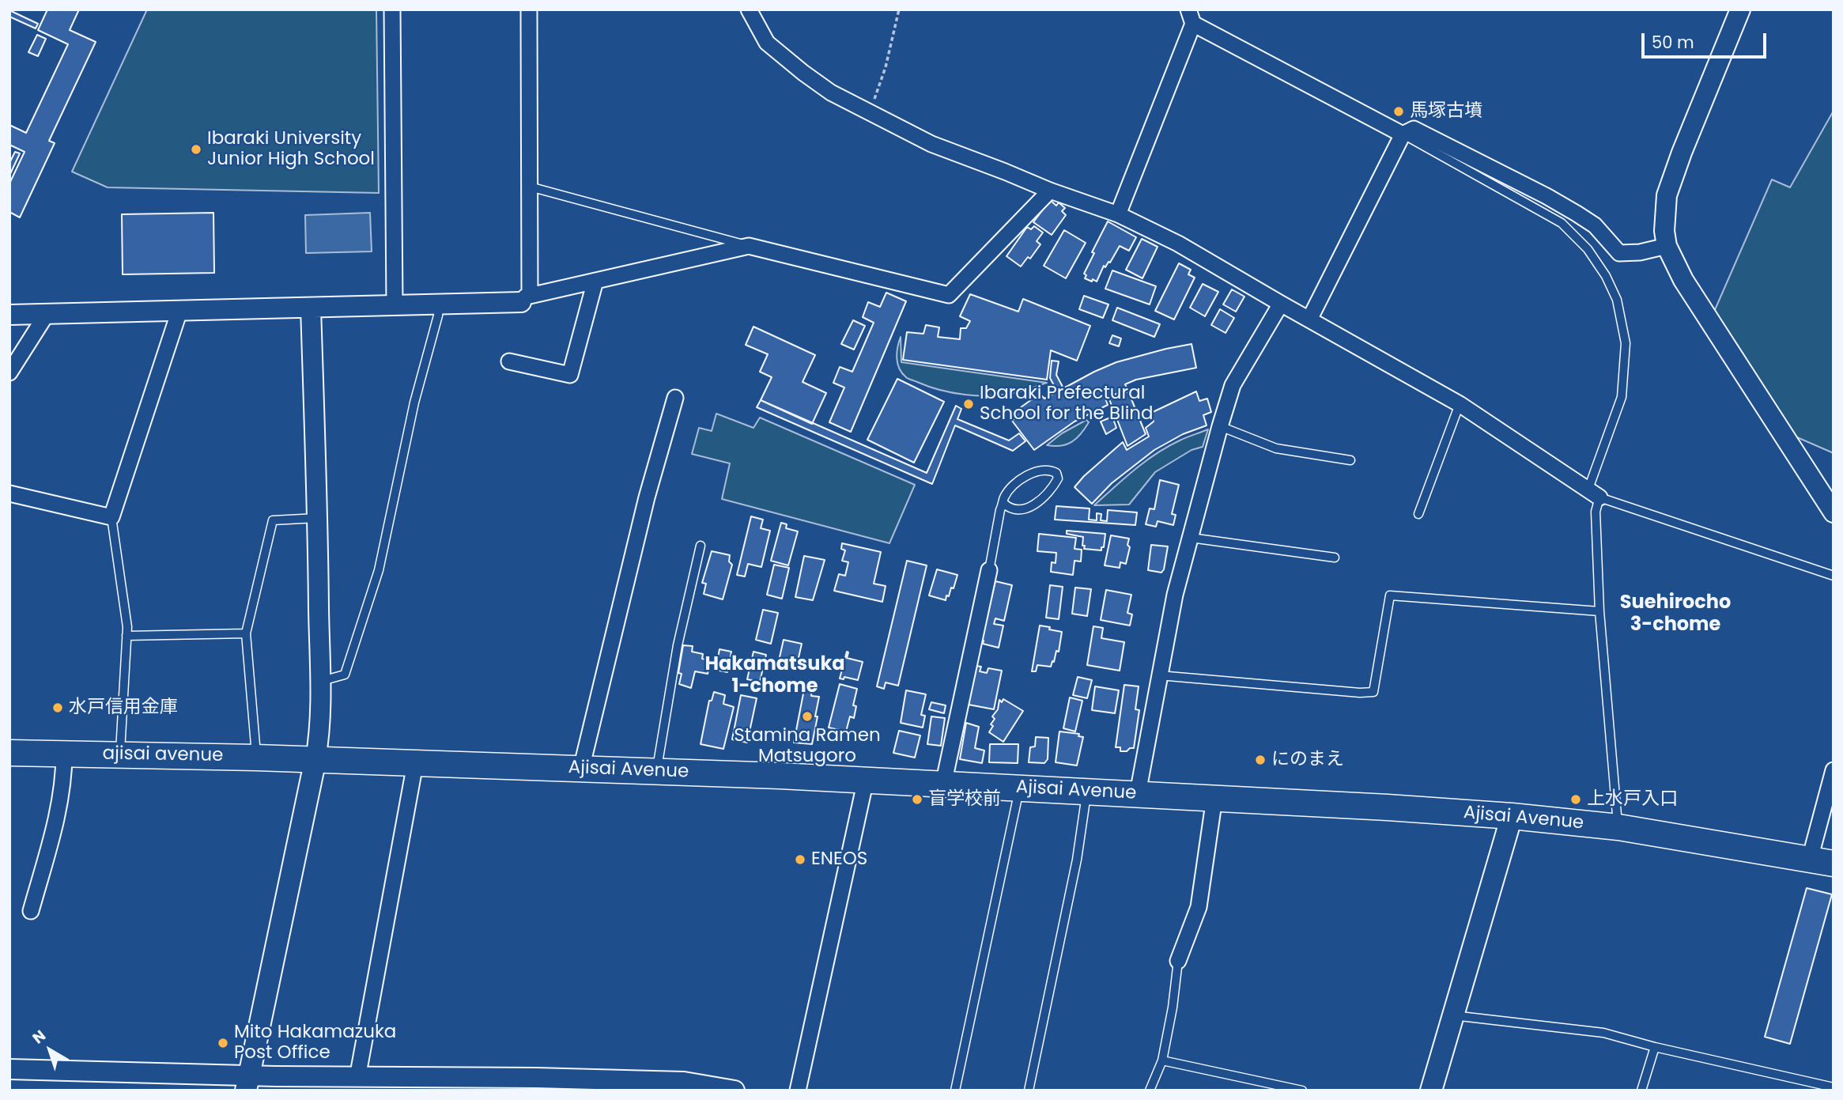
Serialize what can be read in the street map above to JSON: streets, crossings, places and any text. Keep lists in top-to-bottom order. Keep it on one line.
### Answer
{"streets":{"highway":["ajisai avenue","Ajisai Avenue"]},"crossings":[["ajisai avenue","Ajisai Avenue"]],"districts":["Suehirocho 3-chome","Hakamatsuka 1-chome"],"places":["馬塚古墳","Ibaraki University Junior High School","Ibaraki Prefectural School for the Blind","水戸信用金庫","Stamina Ramen Matsugoro","にのまえ","盲学校前","上水戸入口","ENEOS","Mito Hakamazuka Post Office"],"scale_bar":"50 m","north":"top left"}
